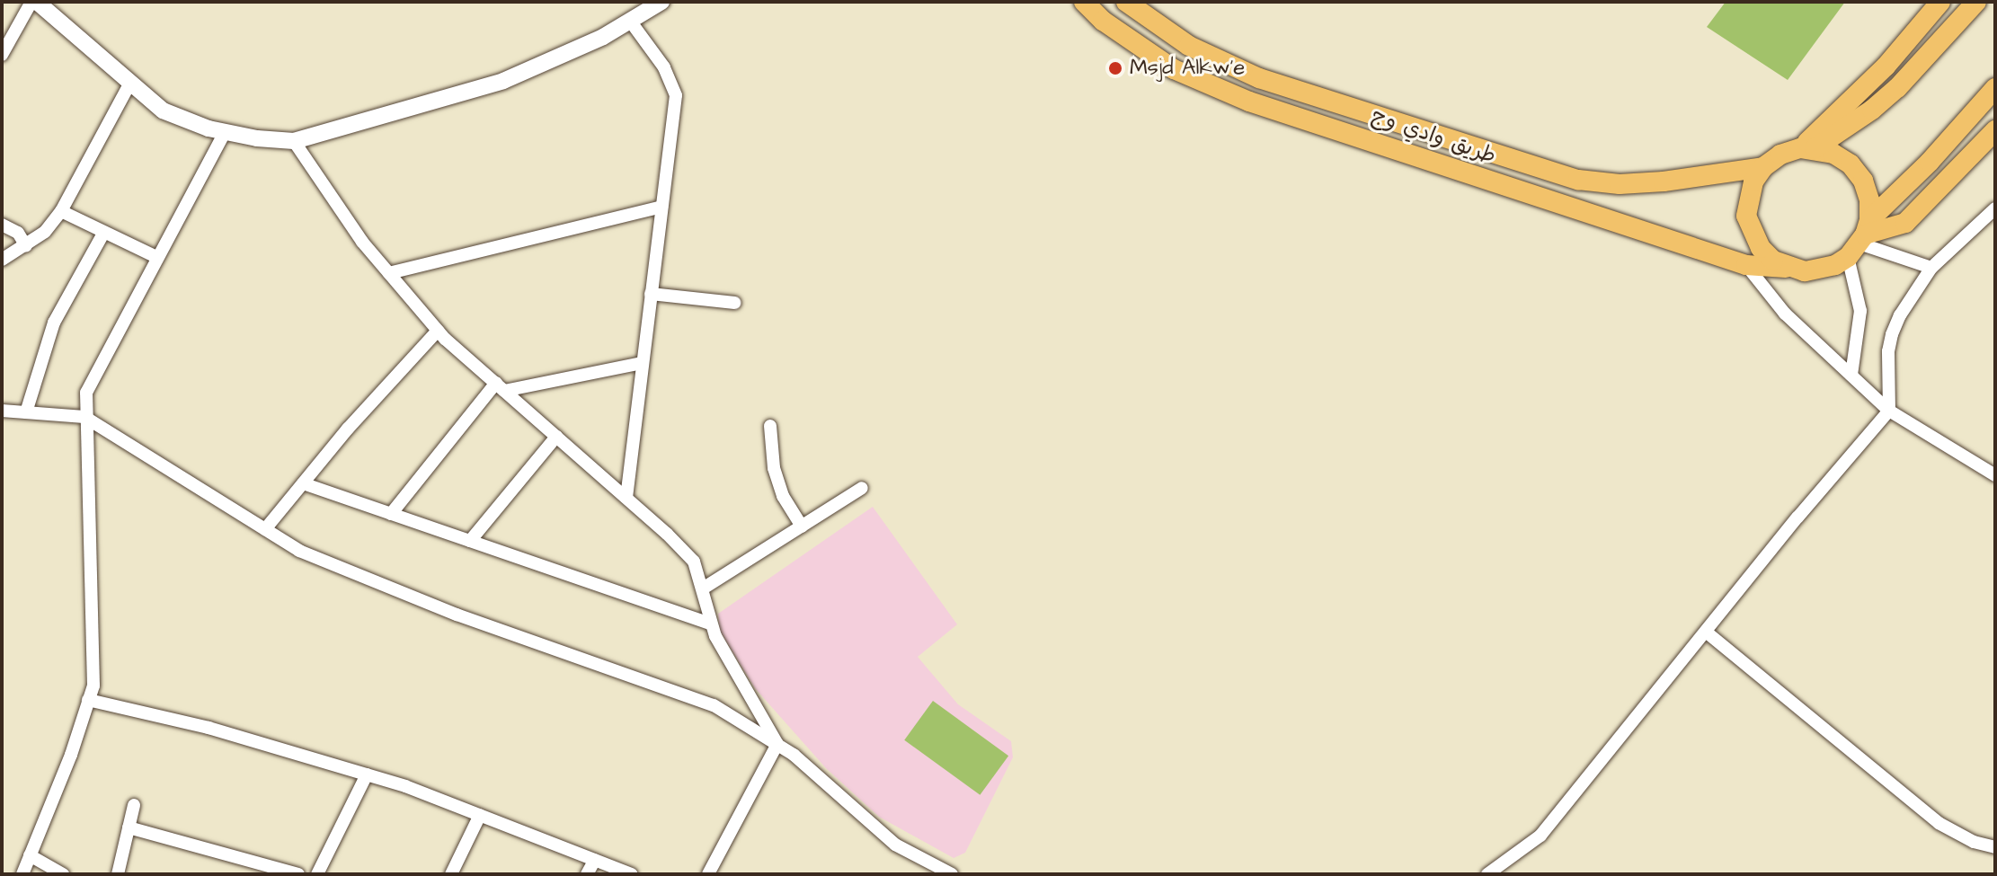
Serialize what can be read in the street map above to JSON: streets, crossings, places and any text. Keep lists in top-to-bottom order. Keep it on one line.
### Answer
{"streets":{"main road":["طريق وادي وج"]},"places":["Msjd Alkw'e"]}
